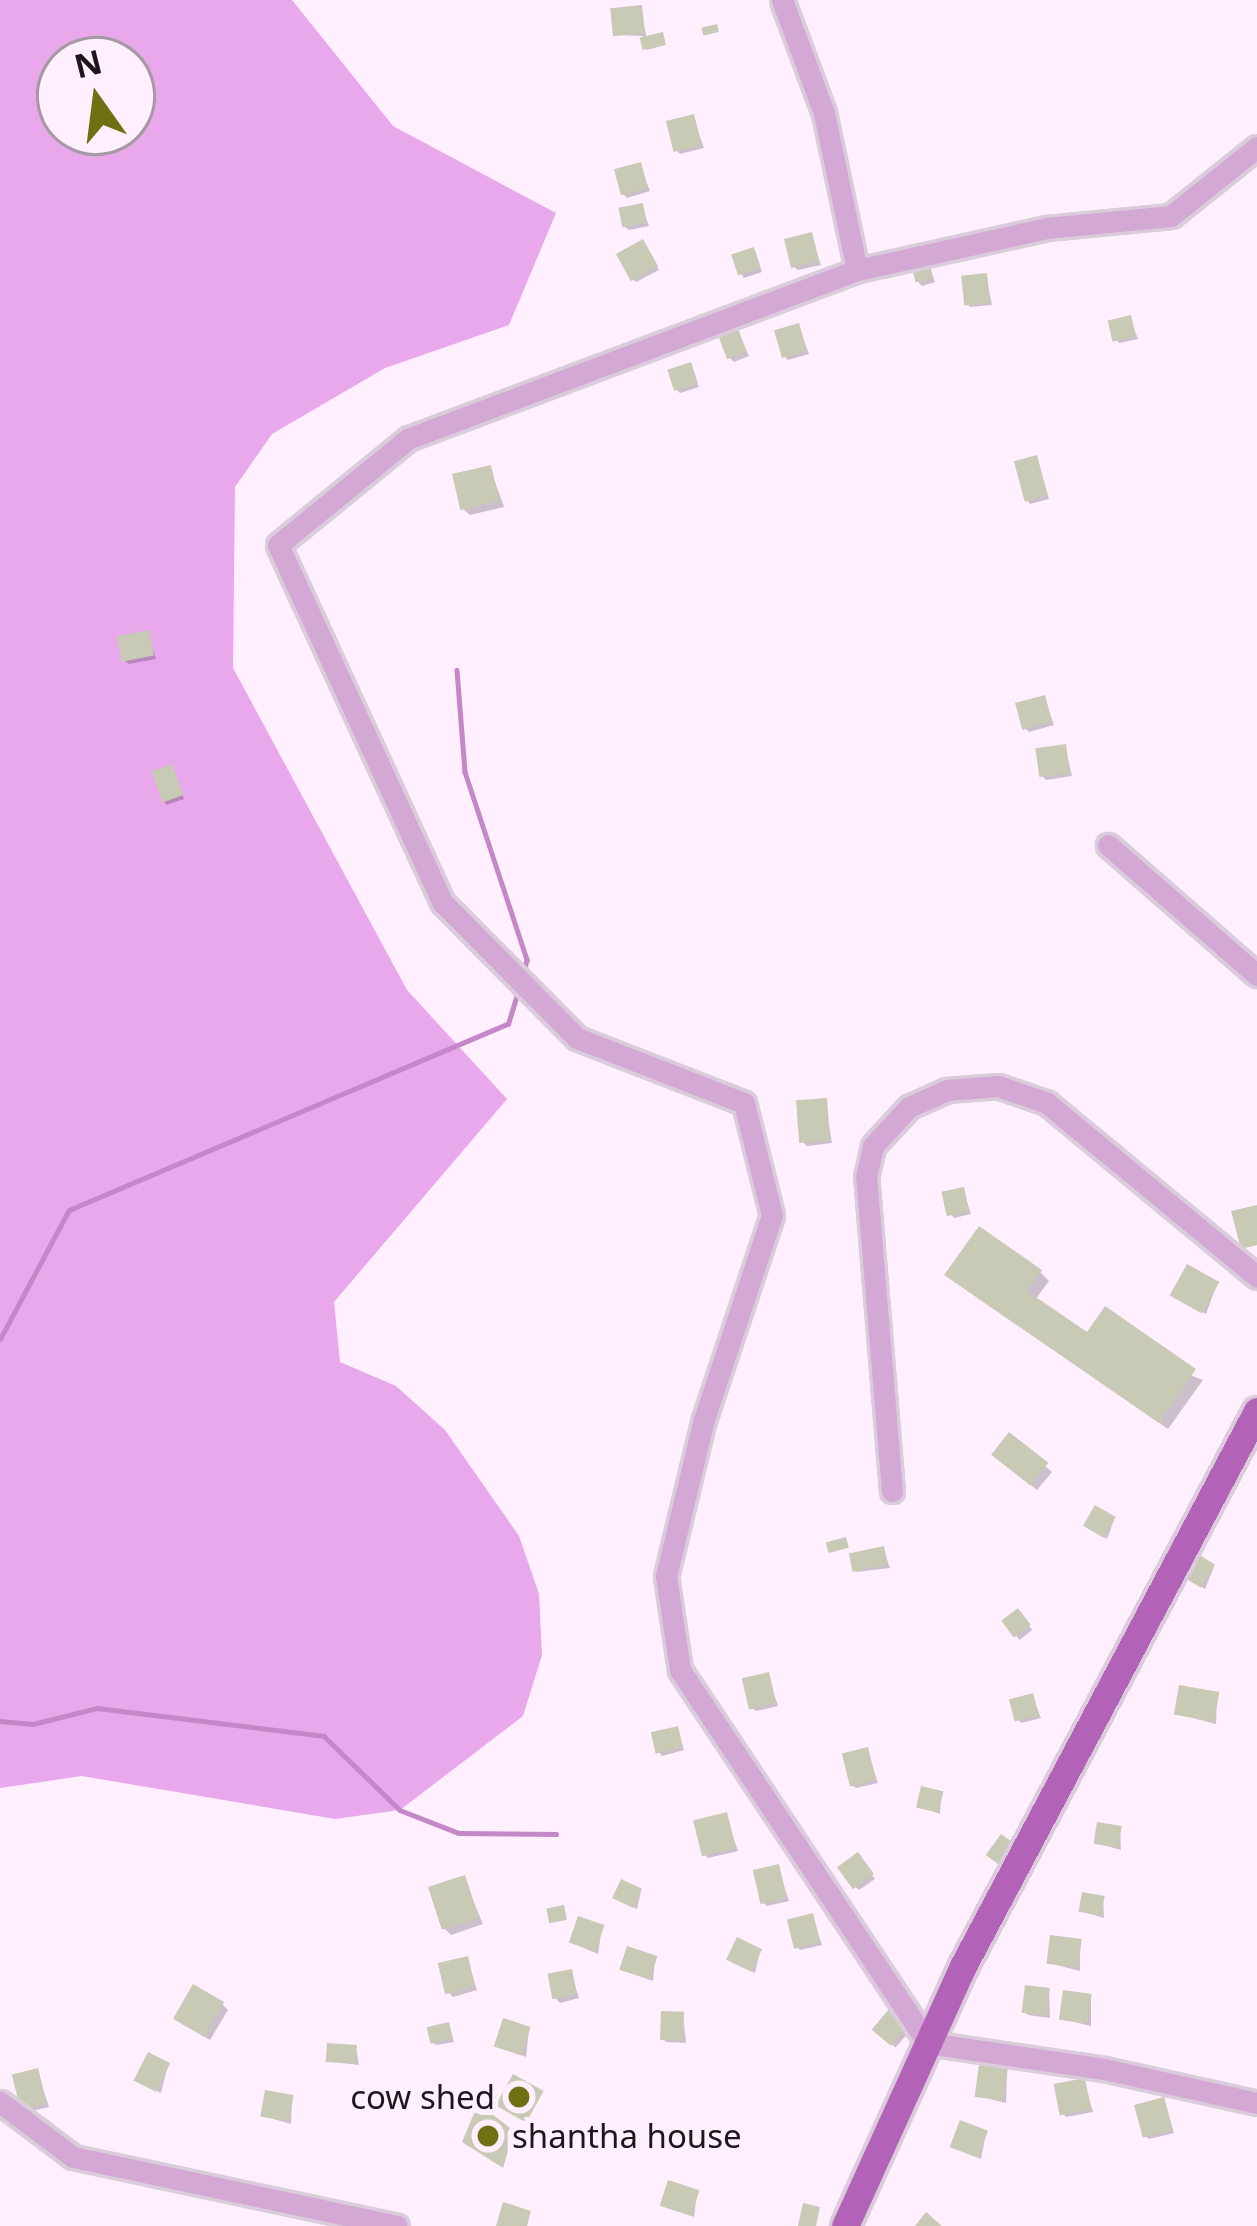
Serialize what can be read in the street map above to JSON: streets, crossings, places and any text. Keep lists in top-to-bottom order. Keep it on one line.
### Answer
{"places":["cow shed","shantha house"],"north":"top"}
